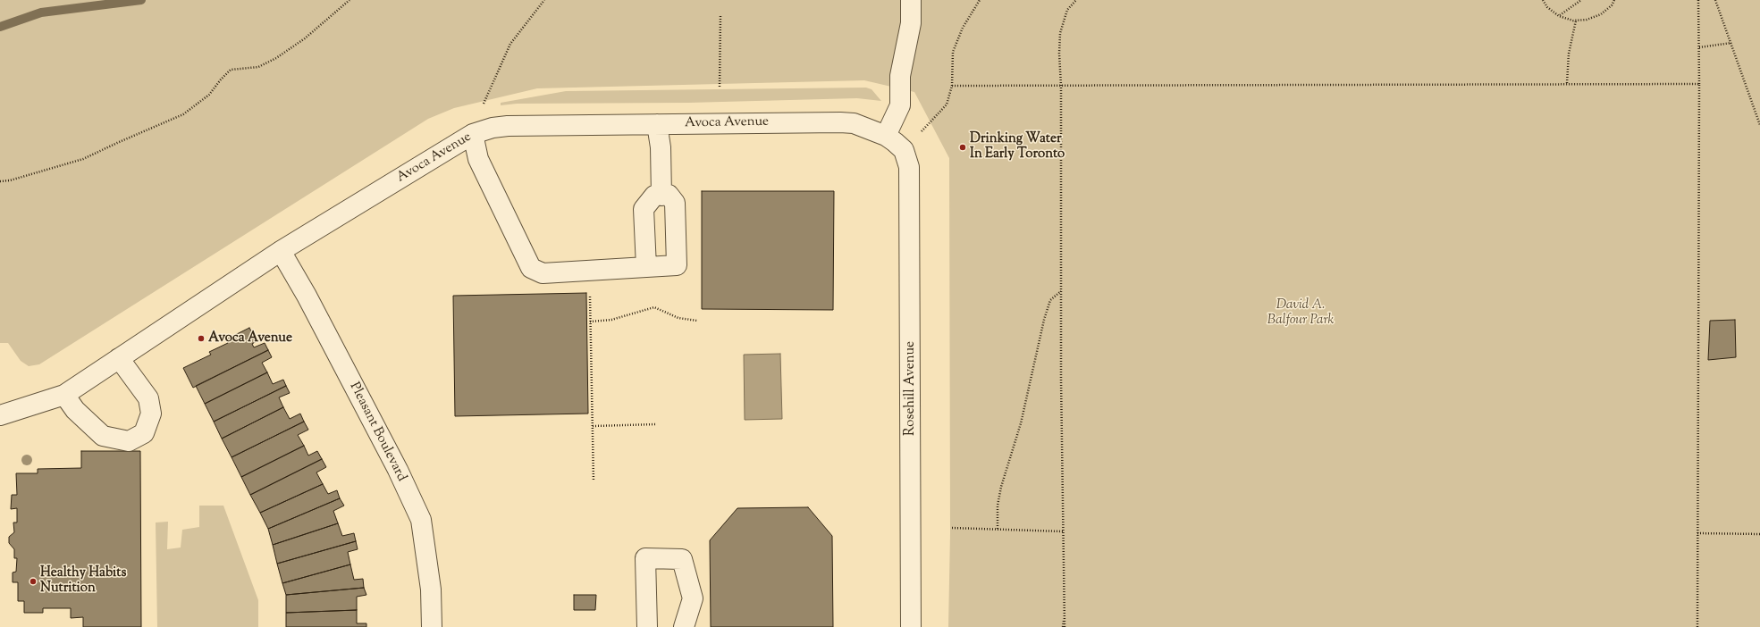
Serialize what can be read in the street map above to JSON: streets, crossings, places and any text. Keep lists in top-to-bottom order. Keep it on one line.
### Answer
{"streets":{"street":["Avoca Avenue","Rosehill Avenue","Pleasant Boulevard"]},"crossings":[["Avoca Avenue","Rosehill Avenue"],["Avoca Avenue","Pleasant Boulevard"]],"parks":["David A. Balfour Park"],"places":["Drinking Water In Early Toronto","Avoca Avenue","Healthy Habits Nutrition"]}
